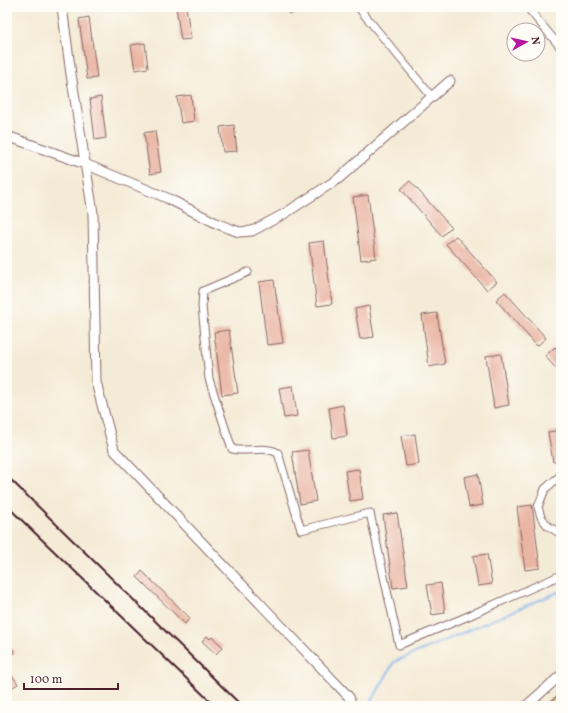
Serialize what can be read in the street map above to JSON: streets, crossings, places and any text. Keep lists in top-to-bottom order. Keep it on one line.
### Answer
{"scale_bar":"100 m","north":"right"}
